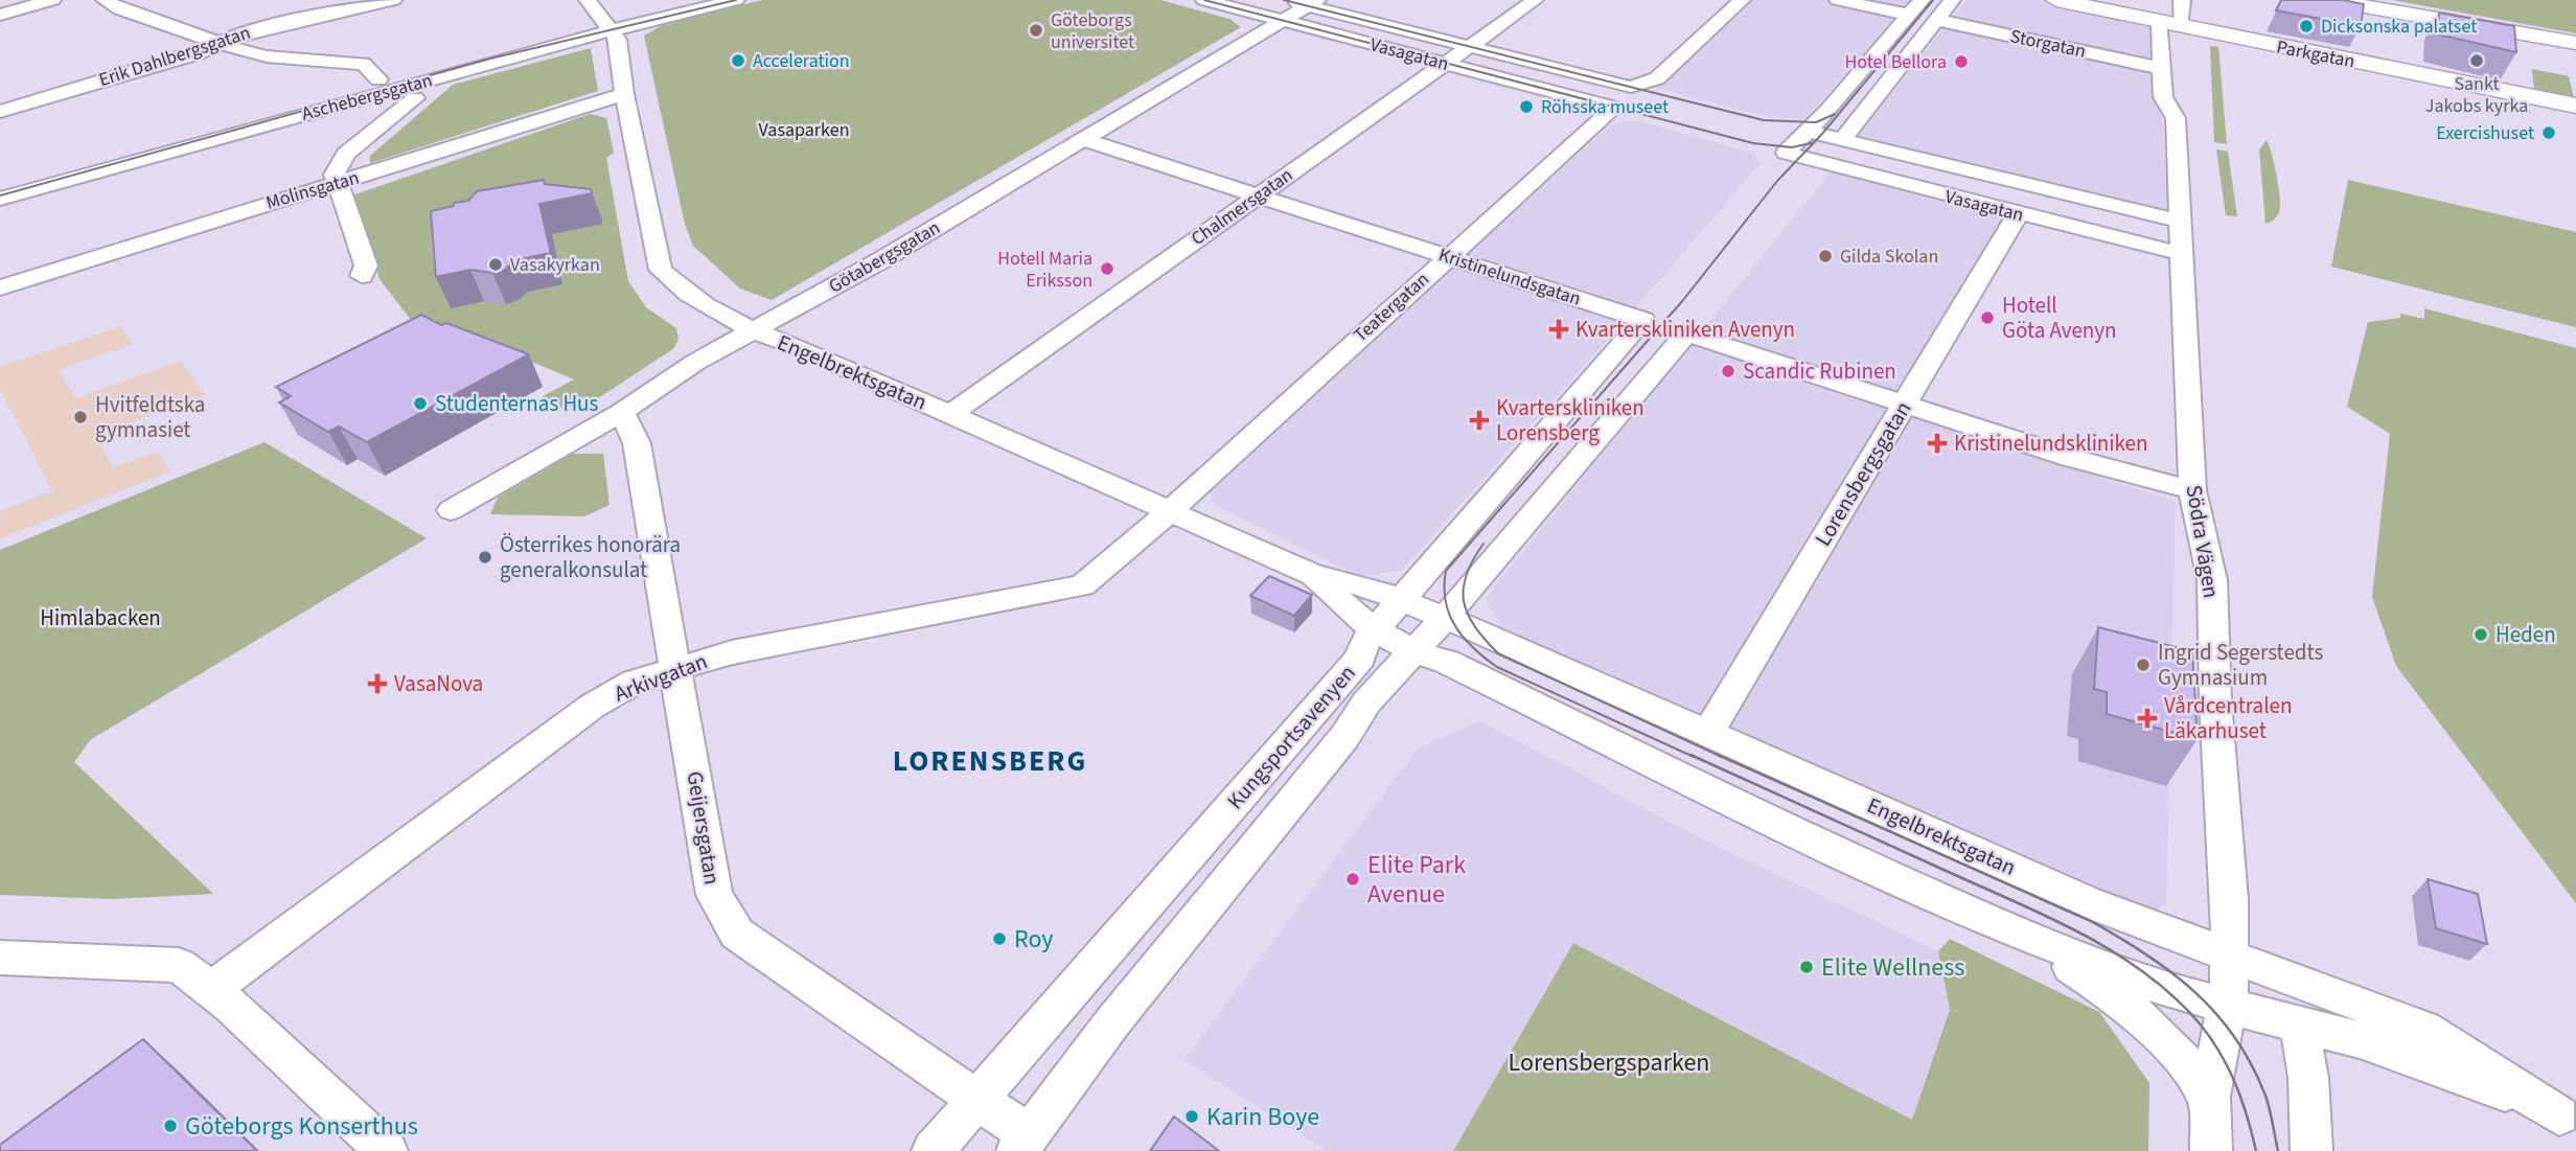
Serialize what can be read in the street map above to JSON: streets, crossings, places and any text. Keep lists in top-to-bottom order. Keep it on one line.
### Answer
{"streets":{"main road":["Parkgatan"],"street":["Storgatan","Vasagatan","Erik Dahlbergsgatan","Aschebergsgatan","Molinsgatan","Chalmersgatan","Götabergsgatan","Kristinelundsgatan","Teatergatan","Engelbrektsgatan","Lorensbergsgatan","Södra Vägen","Arkivgatan","Kungsportsavenyen","Geijersgatan"]},"crossings":[["Storgatan","Södra Vägen"],["Vasagatan","Chalmersgatan"],["Vasagatan","Götabergsgatan"],["Vasagatan","Teatergatan"],["Vasagatan","Lorensbergsgatan"],["Vasagatan","Södra Vägen"],["Parkgatan","Södra Vägen"],["Aschebergsgatan","Engelbrektsgatan"],["Molinsgatan","Engelbrektsgatan"],["Chalmersgatan","Kristinelundsgatan"],["Chalmersgatan","Engelbrektsgatan"],["Götabergsgatan","Kristinelundsgatan"],["Götabergsgatan","Engelbrektsgatan"],["Götabergsgatan","Geijersgatan"],["Kristinelundsgatan","Teatergatan"],["Kristinelundsgatan","Kungsportsavenyen"],["Teatergatan","Engelbrektsgatan"],["Teatergatan","Arkivgatan"],["Engelbrektsgatan","Lorensbergsgatan"],["Engelbrektsgatan","Södra Vägen"],["Engelbrektsgatan","Arkivgatan"],["Engelbrektsgatan","Kungsportsavenyen"],["Lorensbergsgatan","Kungsportsavenyen"],["Arkivgatan","Geijersgatan"],["Kungsportsavenyen","Geijersgatan"]],"districts":["LORENSBERG"],"parks":["Vasaparken","Himlabacken","Lorensbergsparken"],"places":{"other":["Dicksonska palatset","Göteborgs universitet","Acceleration","Sankt Jakobs kyrka","Hotel Bellora","Röhsska museet","Exercishuset","Gilda Skolan","Vasakyrkan","Hotell Maria Eriksson","Hotell Göta Avenyn","Scandic Rubinen","Studenternas Hus","Hvitfeldtska gymnasiet","Österrikes honorära generalkonsulat","Heden","Ingrid Segerstedts Gymnasium","Elite Park Avenue","Roy","Elite Wellness","Karin Boye","Göteborgs Konserthus"],"health":["Kvarterskliniken Avenyn","Kvarterskliniken Lorensberg","Kristinelundskliniken","VasaNova","Vårdcentralen Läkarhuset"]}}
